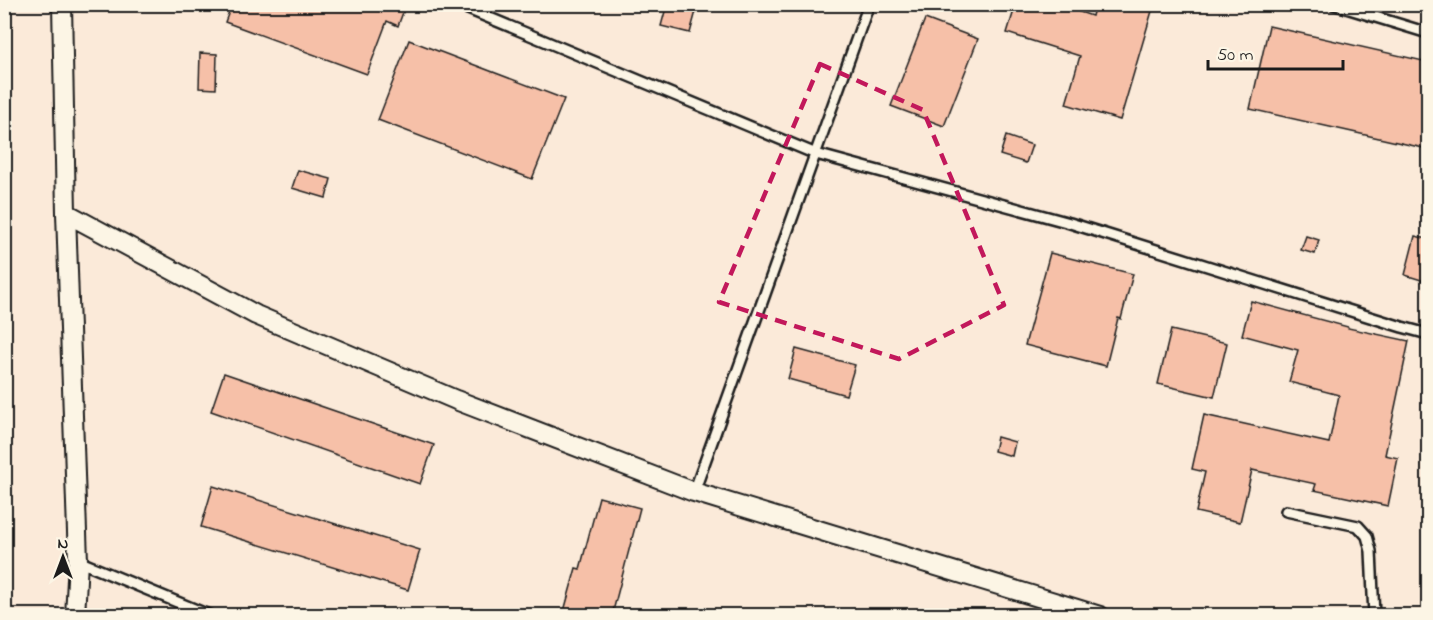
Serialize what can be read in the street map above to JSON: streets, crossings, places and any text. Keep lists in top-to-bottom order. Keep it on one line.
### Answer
{"scale_bar":"50 m","north":"top"}
